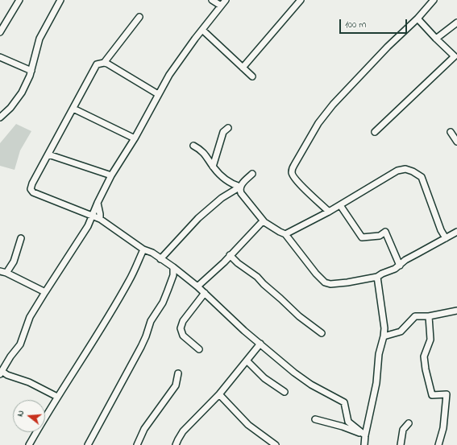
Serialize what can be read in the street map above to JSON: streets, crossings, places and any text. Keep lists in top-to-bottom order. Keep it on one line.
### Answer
{"scale_bar":"100 m","north":"left"}
